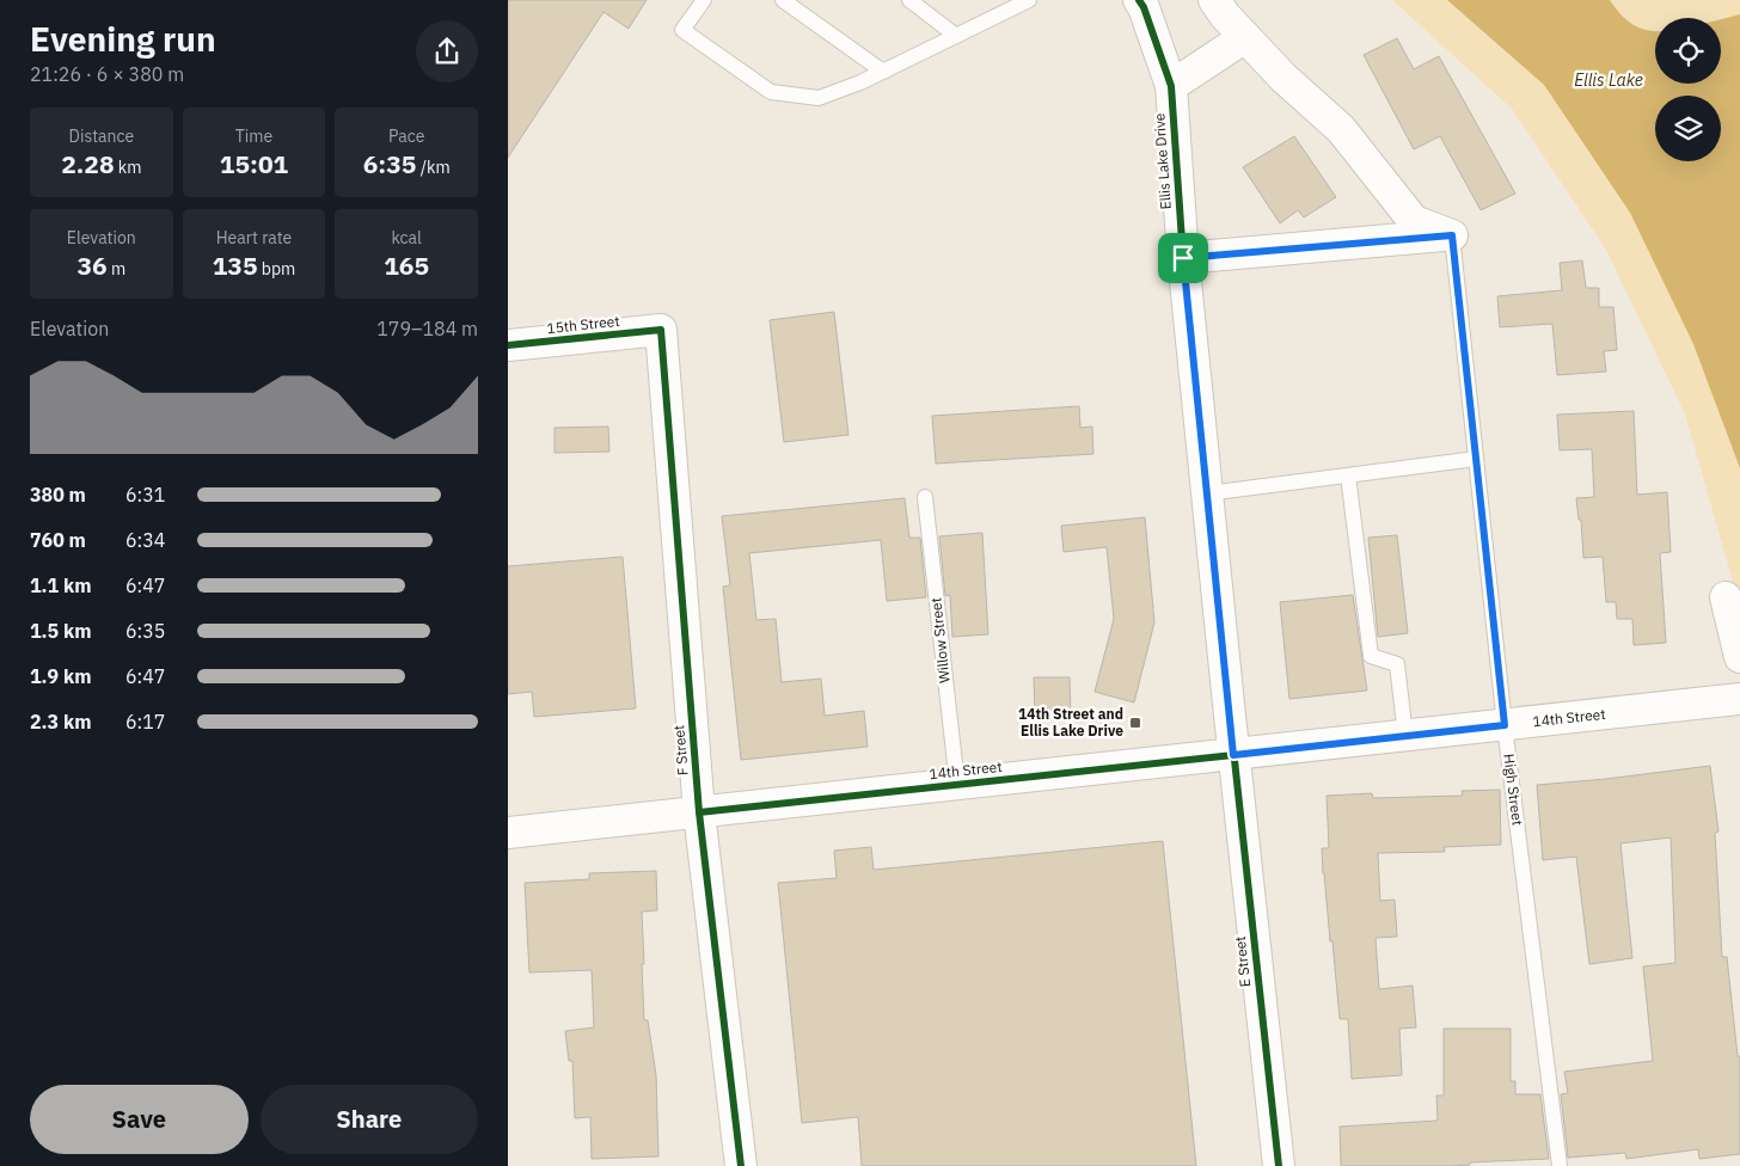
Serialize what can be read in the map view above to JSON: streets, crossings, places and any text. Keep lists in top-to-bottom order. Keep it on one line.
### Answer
{"streets":{"street":["Ellis Lake Drive","15th Street","14th Street","F Street","E Street"],"lane":["Willow Street","High Street"]},"crossings":[["Ellis Lake Drive","14th Street"],["Ellis Lake Drive","E Street"],["15th Street","F Street"],["Willow Street","14th Street"],["14th Street","F Street"],["14th Street","High Street"],["14th Street","E Street"]],"water":["Ellis Lake"],"places":{"transit":["14th Street and Ellis Lake Drive"]},"page":{"heading":["Evening run","21:26 · 6 × 380 m"],"stats":[["Distance","2.28 km"],["Time","15:01"],["Pace","6:35 /km"],["Elevation","36 m"],["Heart rate","135 bpm"],["kcal","165"]],"chart":["Elevation","179–184 m"],"list":[{"name":"380 m","note":"6:31"},{"name":"760 m","note":"6:34"},{"name":"1.1 km","note":"6:47"},{"name":"1.5 km","note":"6:35"},{"name":"1.9 km","note":"6:47"},{"name":"2.3 km","note":"6:17"}],"buttons":["Save","Share"]}}
